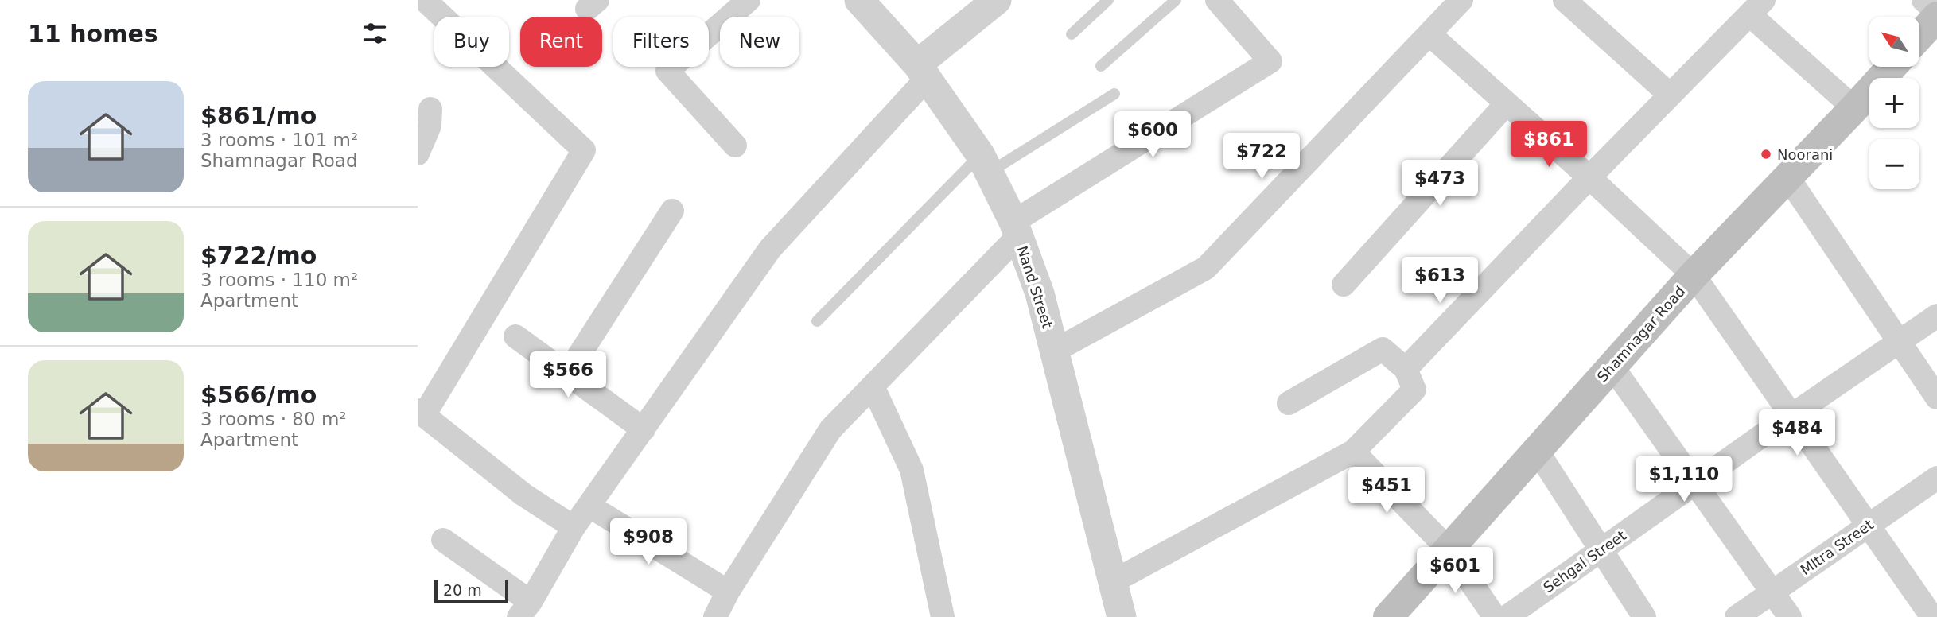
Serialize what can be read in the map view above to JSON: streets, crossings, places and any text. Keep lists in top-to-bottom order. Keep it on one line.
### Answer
{"streets":{"main road":["Shamnagar Road"],"street":["Nand Street","MItra Street","Sehgal Street"]},"places":["Noorani"],"scale_bar":"20 m","north":"top left","page":{"heading":"11 homes","map_buttons":["+","−"],"chip":["Buy","Rent","Filters","New"],"list":[{"name":"$861/mo","note":"3 rooms · 101 m² · Shamnagar Road"},{"name":"$722/mo","note":"3 rooms · 110 m² · Apartment"},{"name":"$566/mo","note":"3 rooms · 80 m² · Apartment"}],"price":["$600","$861","$722","$473","$613","$566","$484","$1,110","$451","$908","$601"],"scale":"20 m"}}
